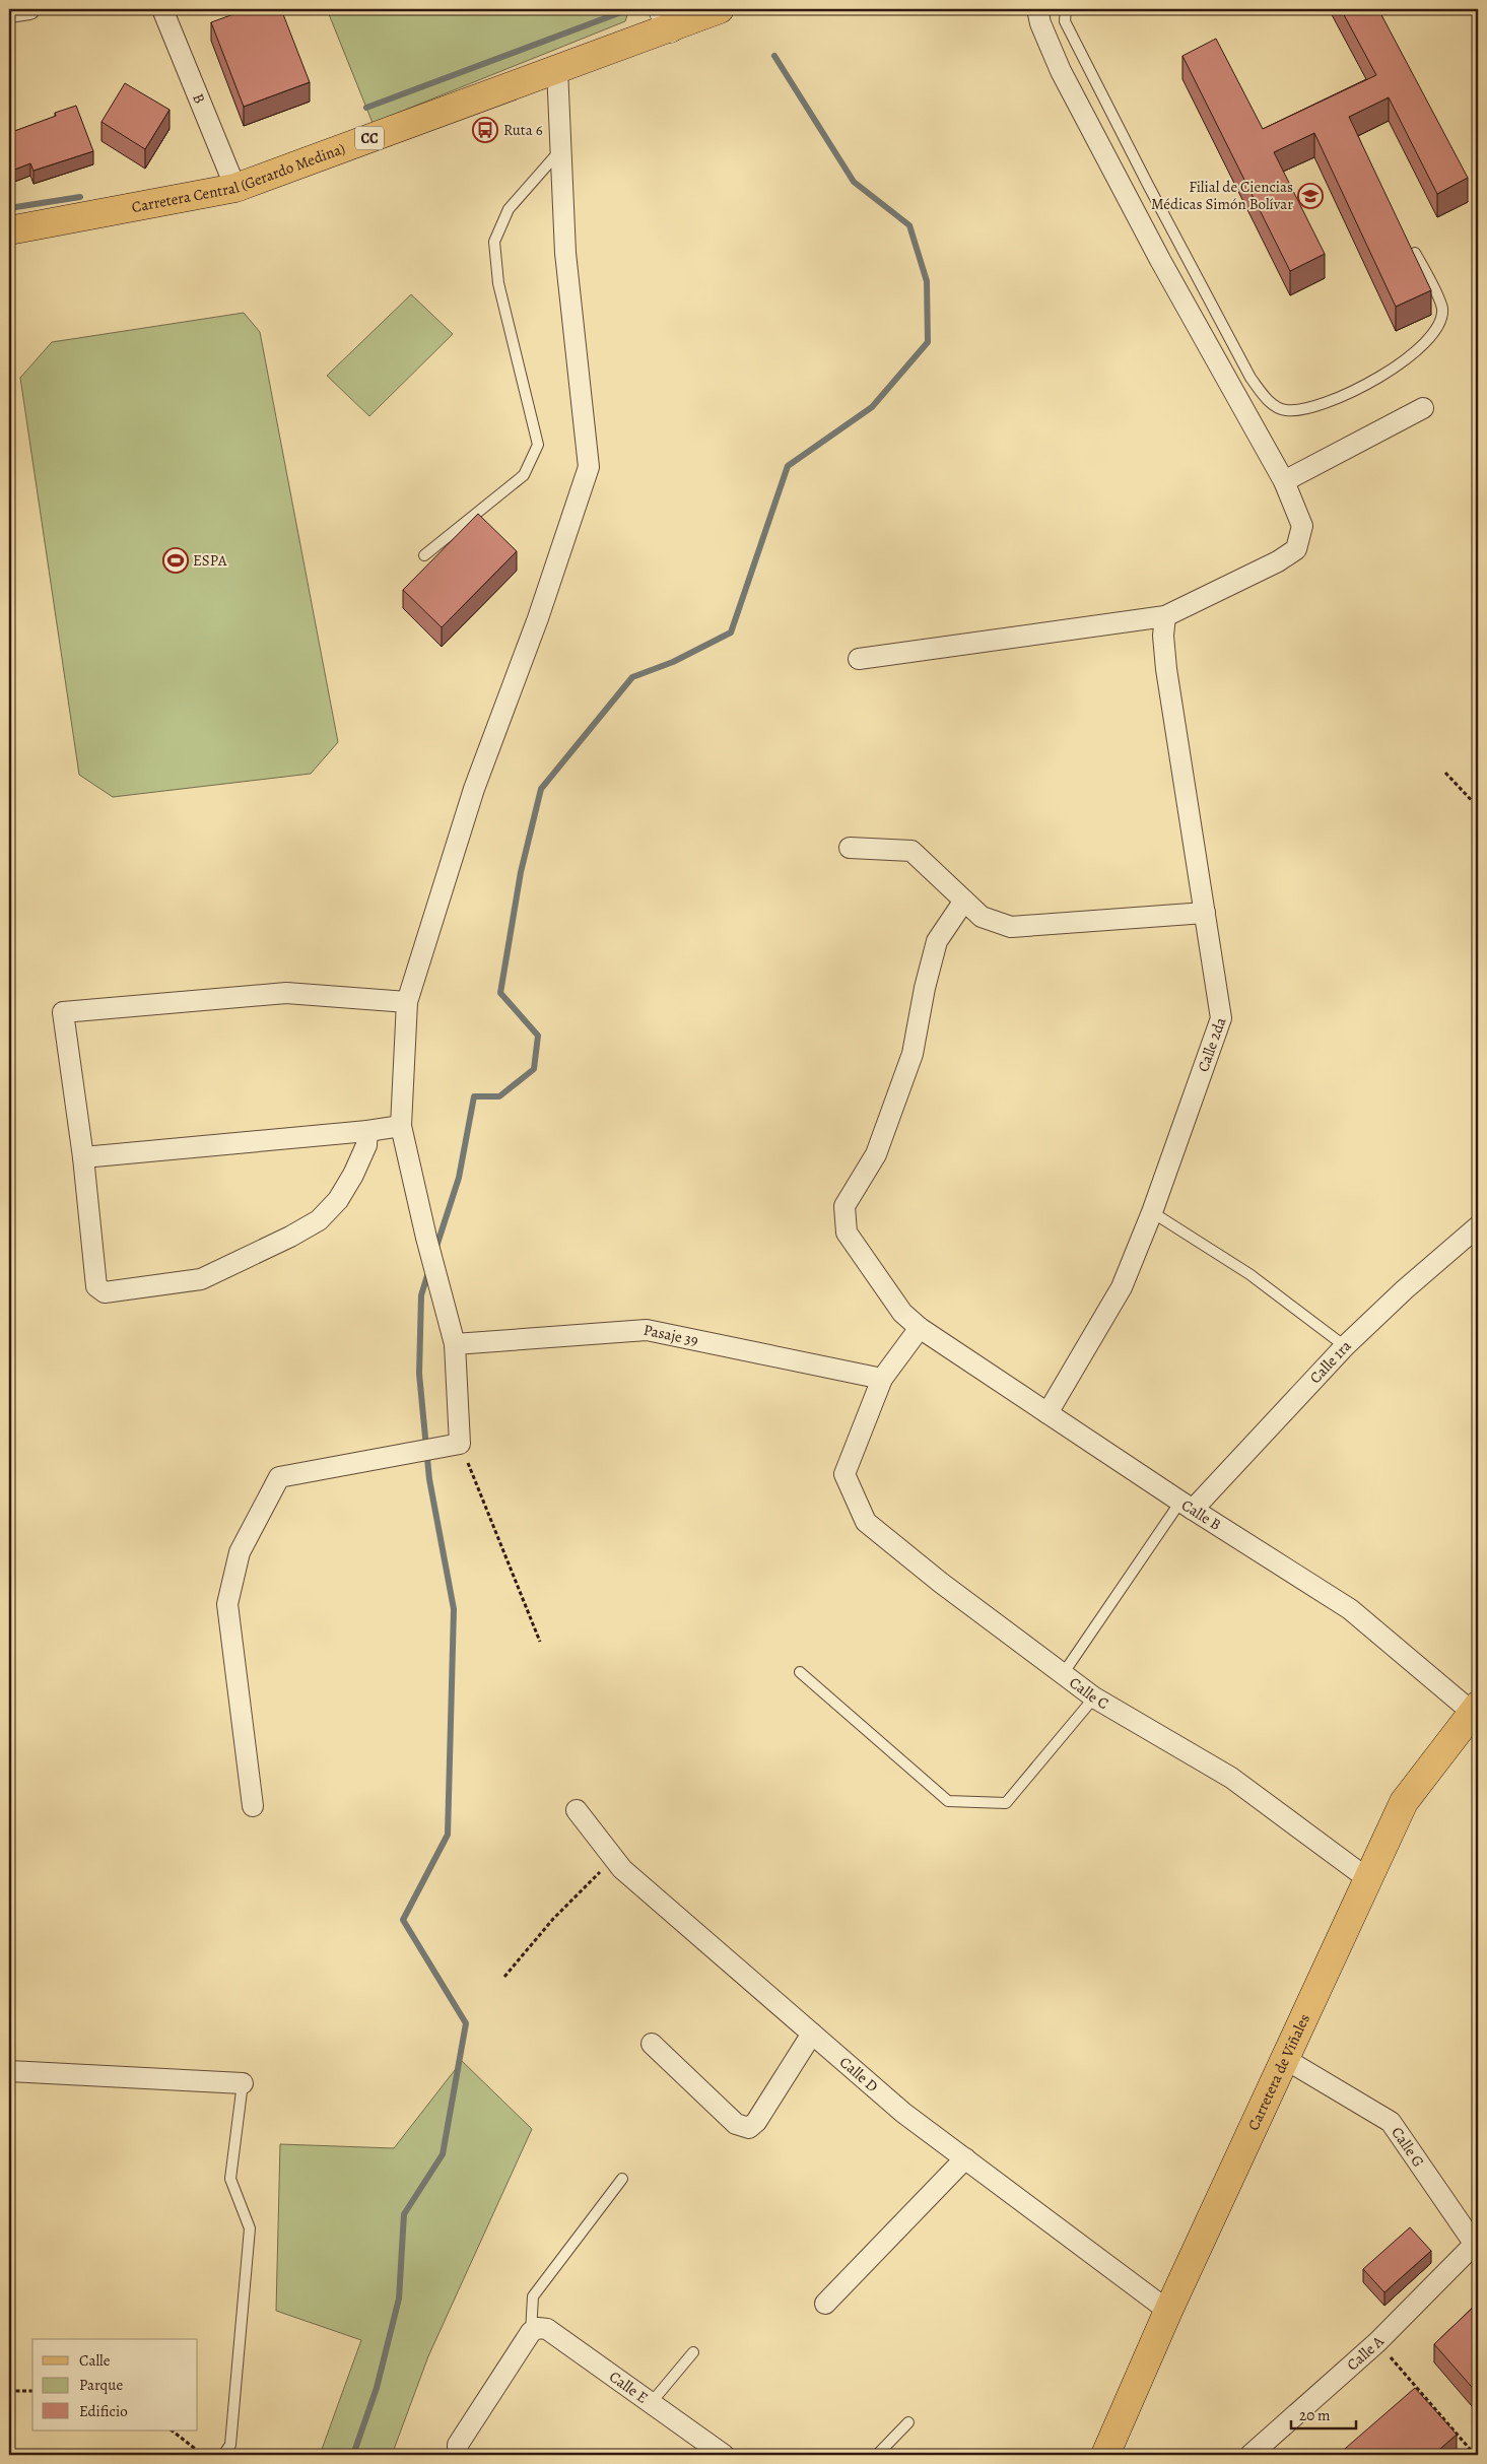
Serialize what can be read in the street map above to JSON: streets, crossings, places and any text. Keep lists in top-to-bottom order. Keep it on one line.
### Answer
{"streets":{"main road":["CC","Carretera Central (Gerardo Medina)","Carretera de Viñales"],"street":["B","Calle 2da","Pasaje 39","Calle 1ra","Calle B","Calle C","Calle D","Calle G","Calle A","Calle E"]},"crossings":[["B","Carretera Central (Gerardo Medina)"],["Calle 2da","Calle B"],["Pasaje 39","Calle C"],["Calle 1ra","Calle B"],["Calle B","Carretera de Viñales"],["Calle C","Carretera de Viñales"],["Carretera de Viñales","Calle D"],["Carretera de Viñales","Calle G"],["Calle G","Calle A"]],"places":{"bus stop":["Ruta 6"],"school or university":["Filial de Ciencias Médicas Simón Bolívar"],"sports":["ESPA"]},"legend":["Calle","Parque","Edificio"],"scale_bar":"20 m"}
